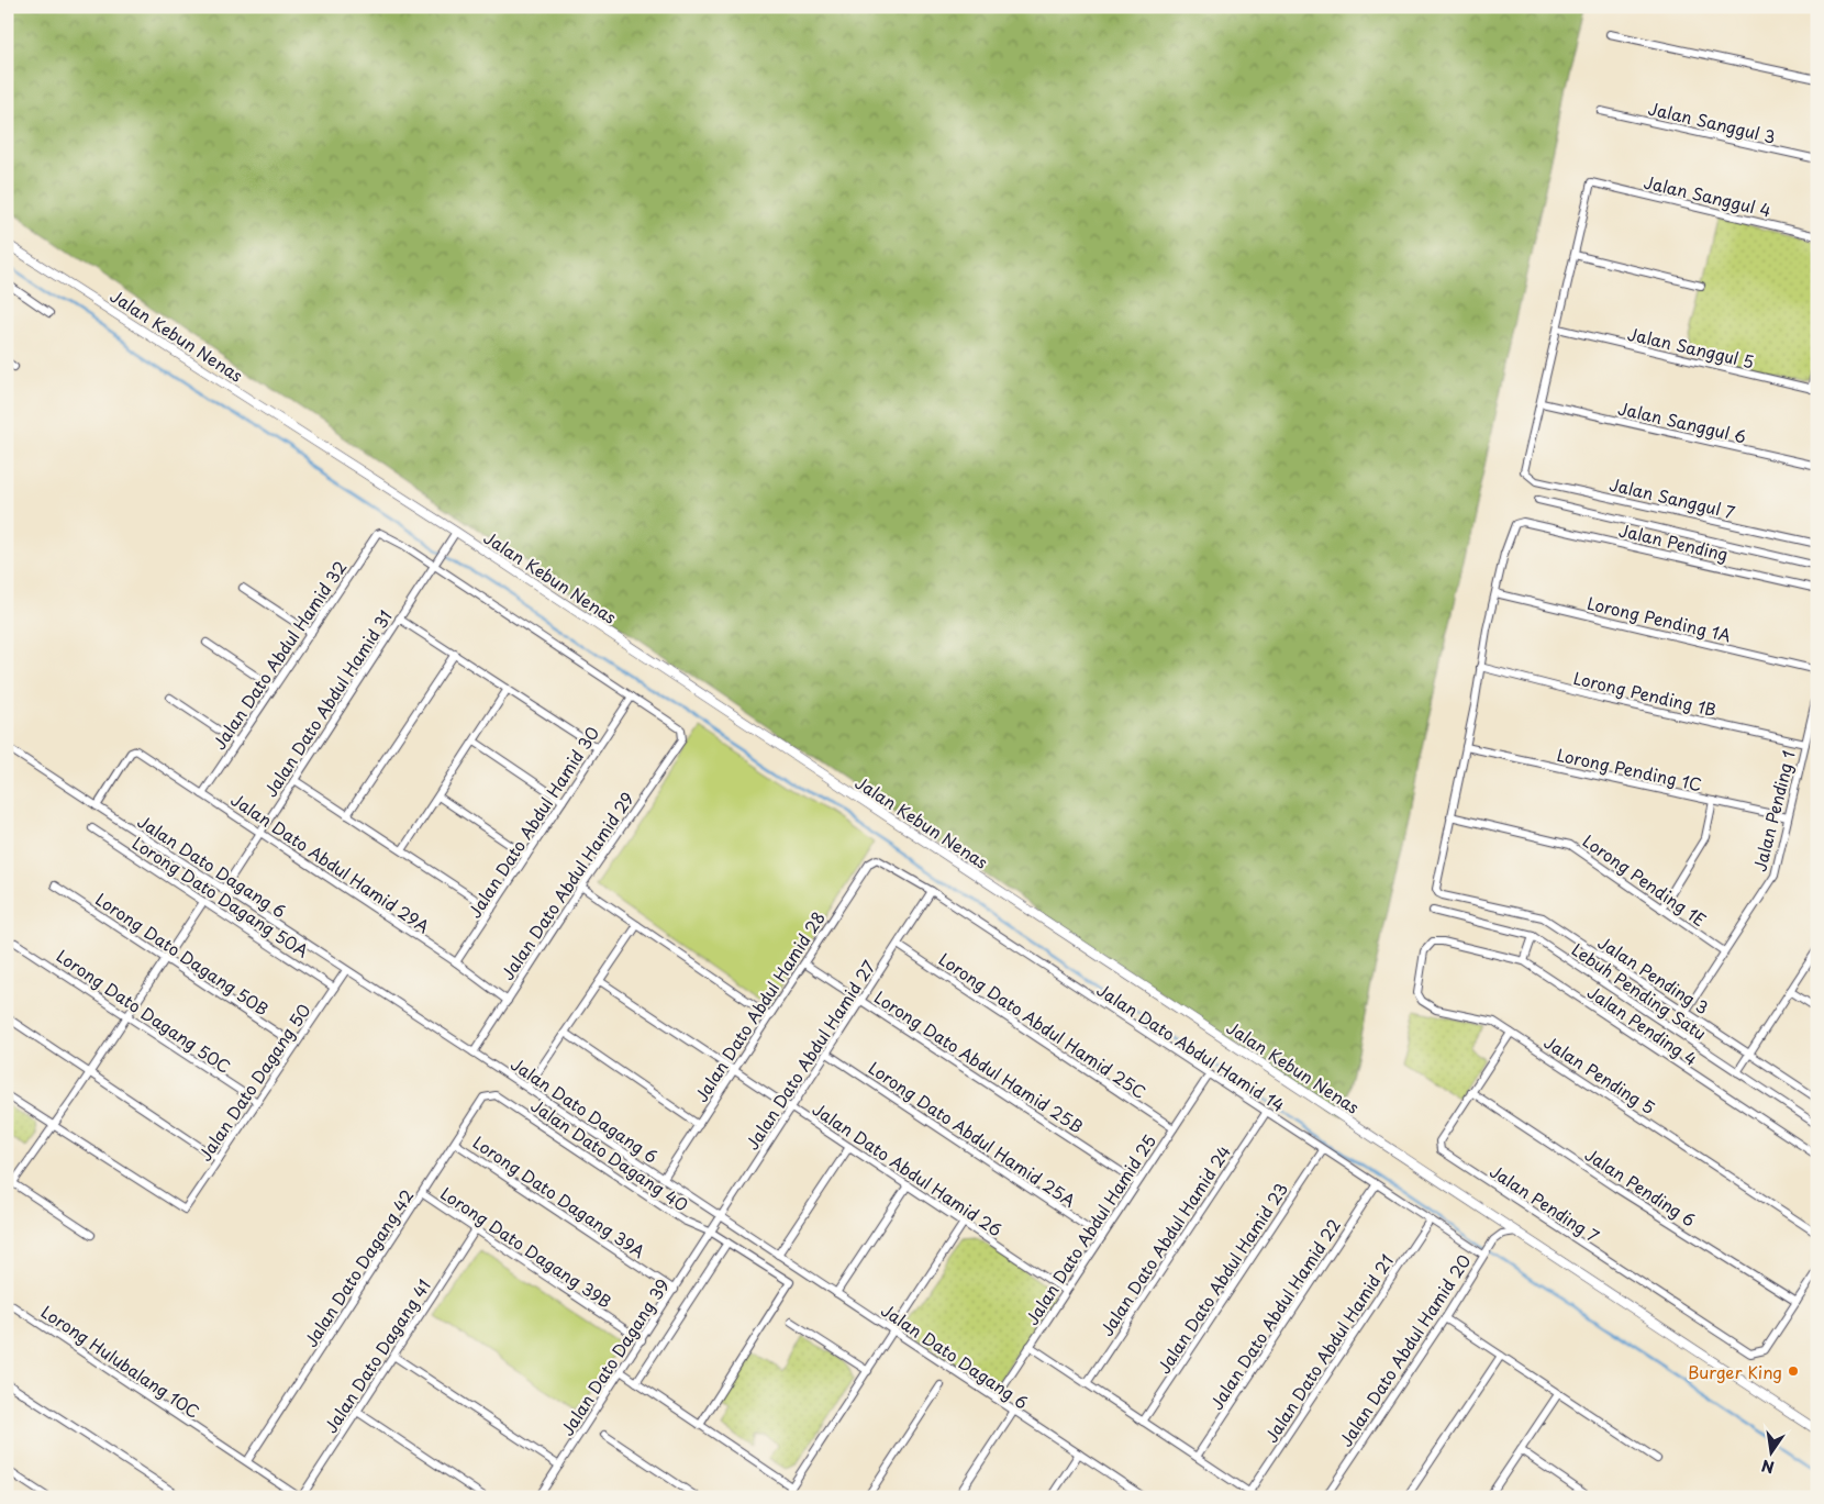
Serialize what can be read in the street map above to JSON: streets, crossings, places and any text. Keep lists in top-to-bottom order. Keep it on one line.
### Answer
{"streets":{"street":["Jalan Sanggul 3","Jalan Sanggul 4","Jalan Kebun Nenas","Jalan Sanggul 5","Jalan Sanggul 6","Jalan Sanggul 7","Jalan Pending","Lorong Pending 1A","Jalan Dato Abdul Hamid 32","Lorong Pending 1B","Jalan Dato Abdul Hamid 31","Lorong Pending 1C","Jalan Pending 1","Jalan Dato Abdul Hamid 30","Jalan Dato Abdul Hamid 29A","Jalan Dato Dagang 6","Lorong Pending 1E","Jalan Dato Abdul Hamid 29","Lorong Dato Dagang 50A","Lorong Dato Dagang 50B","Jalan Pending 3","Lebuh Pending Satu","Jalan Dato Abdul Hamid 28","Lorong Dato Dagang 50C","Lorong Dato Abdul Hamid 25C","Jalan Pending 4","Jalan Dato Abdul Hamid 14","Jalan Dato Abdul Hamid 27","Lorong Dato Abdul Hamid 25B","Jalan Pending 5","Jalan Dato Dagang 50","Lorong Dato Abdul Hamid 25A","Jalan Dato Dagang 40","Jalan Dato Abdul Hamid 26","Jalan Pending 6","Lorong Dato Dagang 39A","Jalan Pending 7","Jalan Dato Abdul Hamid 25","Jalan Dato Abdul Hamid 24","Lorong Dato Dagang 39B","Jalan Dato Dagang 42","Jalan Dato Abdul Hamid 23","Jalan Dato Abdul Hamid 22","Jalan Dato Abdul Hamid 21","Jalan Dato Abdul Hamid 20","Jalan Dato Dagang 41","Jalan Dato Dagang 39","Lorong Hulubalang 10C"]},"crossings":[["Jalan Kebun Nenas","Jalan Dato Abdul Hamid 31"],["Jalan Kebun Nenas","Jalan Dato Abdul Hamid 20"],["Jalan Sanggul 6","Jalan Sanggul 7"],["Jalan Pending","Lorong Pending 1A"],["Jalan Dato Abdul Hamid 32","Jalan Dato Abdul Hamid 31"],["Jalan Dato Abdul Hamid 32","Jalan Dato Abdul Hamid 29A"],["Lorong Pending 1B","Jalan Pending 1"],["Jalan Dato Abdul Hamid 31","Jalan Dato Abdul Hamid 29A"],["Jalan Dato Abdul Hamid 31","Jalan Dato Dagang 6"],["Lorong Pending 1C","Jalan Pending 1"],["Jalan Pending 1","Lorong Pending 1E"],["Jalan Pending 1","Jalan Pending 3"],["Jalan Dato Abdul Hamid 30","Jalan Dato Abdul Hamid 29A"],["Jalan Dato Abdul Hamid 30","Jalan Dato Abdul Hamid 29"],["Jalan Dato Abdul Hamid 29A","Jalan Dato Dagang 6"],["Jalan Dato Abdul Hamid 29A","Jalan Dato Abdul Hamid 29"],["Jalan Dato Dagang 6","Jalan Dato Abdul Hamid 29"],["Jalan Dato Dagang 6","Jalan Dato Abdul Hamid 28"],["Jalan Dato Dagang 6","Jalan Dato Abdul Hamid 27"],["Jalan Dato Dagang 6","Jalan Dato Dagang 50"],["Jalan Dato Dagang 6","Jalan Dato Abdul Hamid 25"],["Lorong Pending 1E","Jalan Pending 3"],["Lorong Dato Dagang 50A","Jalan Dato Dagang 50"],["Lorong Dato Dagang 50B","Jalan Dato Dagang 50"],["Jalan Dato Abdul Hamid 28","Jalan Dato Abdul Hamid 14"],["Jalan Dato Abdul Hamid 28","Lorong Dato Abdul Hamid 25B"],["Jalan Dato Abdul Hamid 28","Jalan Dato Abdul Hamid 26"],["Lorong Dato Dagang 50C","Jalan Dato Dagang 50"],["Lorong Dato Abdul Hamid 25C","Jalan Dato Abdul Hamid 27"],["Lorong Dato Abdul Hamid 25C","Jalan Dato Abdul Hamid 25"],["Jalan Pending 4","Jalan Pending 5"],["Jalan Dato Abdul Hamid 14","Jalan Dato Abdul Hamid 27"],["Jalan Dato Abdul Hamid 14","Jalan Dato Abdul Hamid 25"],["Jalan Dato Abdul Hamid 14","Jalan Dato Abdul Hamid 24"],["Jalan Dato Abdul Hamid 14","Jalan Dato Abdul Hamid 23"],["Jalan Dato Abdul Hamid 14","Jalan Dato Abdul Hamid 22"],["Jalan Dato Abdul Hamid 14","Jalan Dato Abdul Hamid 21"],["Jalan Dato Abdul Hamid 14","Jalan Dato Abdul Hamid 20"],["Jalan Dato Abdul Hamid 27","Lorong Dato Abdul Hamid 25B"],["Jalan Dato Abdul Hamid 27","Lorong Dato Abdul Hamid 25A"],["Jalan Dato Abdul Hamid 27","Jalan Dato Dagang 40"],["Jalan Dato Abdul Hamid 27","Jalan Dato Abdul Hamid 26"],["Jalan Dato Abdul Hamid 27","Jalan Dato Dagang 39"],["Lorong Dato Abdul Hamid 25B","Jalan Dato Abdul Hamid 25"],["Jalan Pending 5","Jalan Pending 7"],["Lorong Dato Abdul Hamid 25A","Jalan Dato Abdul Hamid 25"],["Jalan Dato Dagang 40","Jalan Dato Dagang 42"],["Jalan Dato Dagang 40","Jalan Dato Dagang 39"],["Jalan Dato Abdul Hamid 26","Jalan Dato Abdul Hamid 25"],["Jalan Pending 6","Jalan Pending 7"],["Lorong Dato Dagang 39A","Jalan Dato Dagang 42"],["Lorong Dato Dagang 39A","Jalan Dato Dagang 39"],["Lorong Dato Dagang 39B","Jalan Dato Dagang 42"],["Lorong Dato Dagang 39B","Jalan Dato Dagang 41"],["Lorong Dato Dagang 39B","Jalan Dato Dagang 39"],["Jalan Dato Dagang 42","Lorong Hulubalang 10C"],["Jalan Dato Dagang 41","Lorong Hulubalang 10C"]],"places":["Burger King"],"north":"bottom"}
